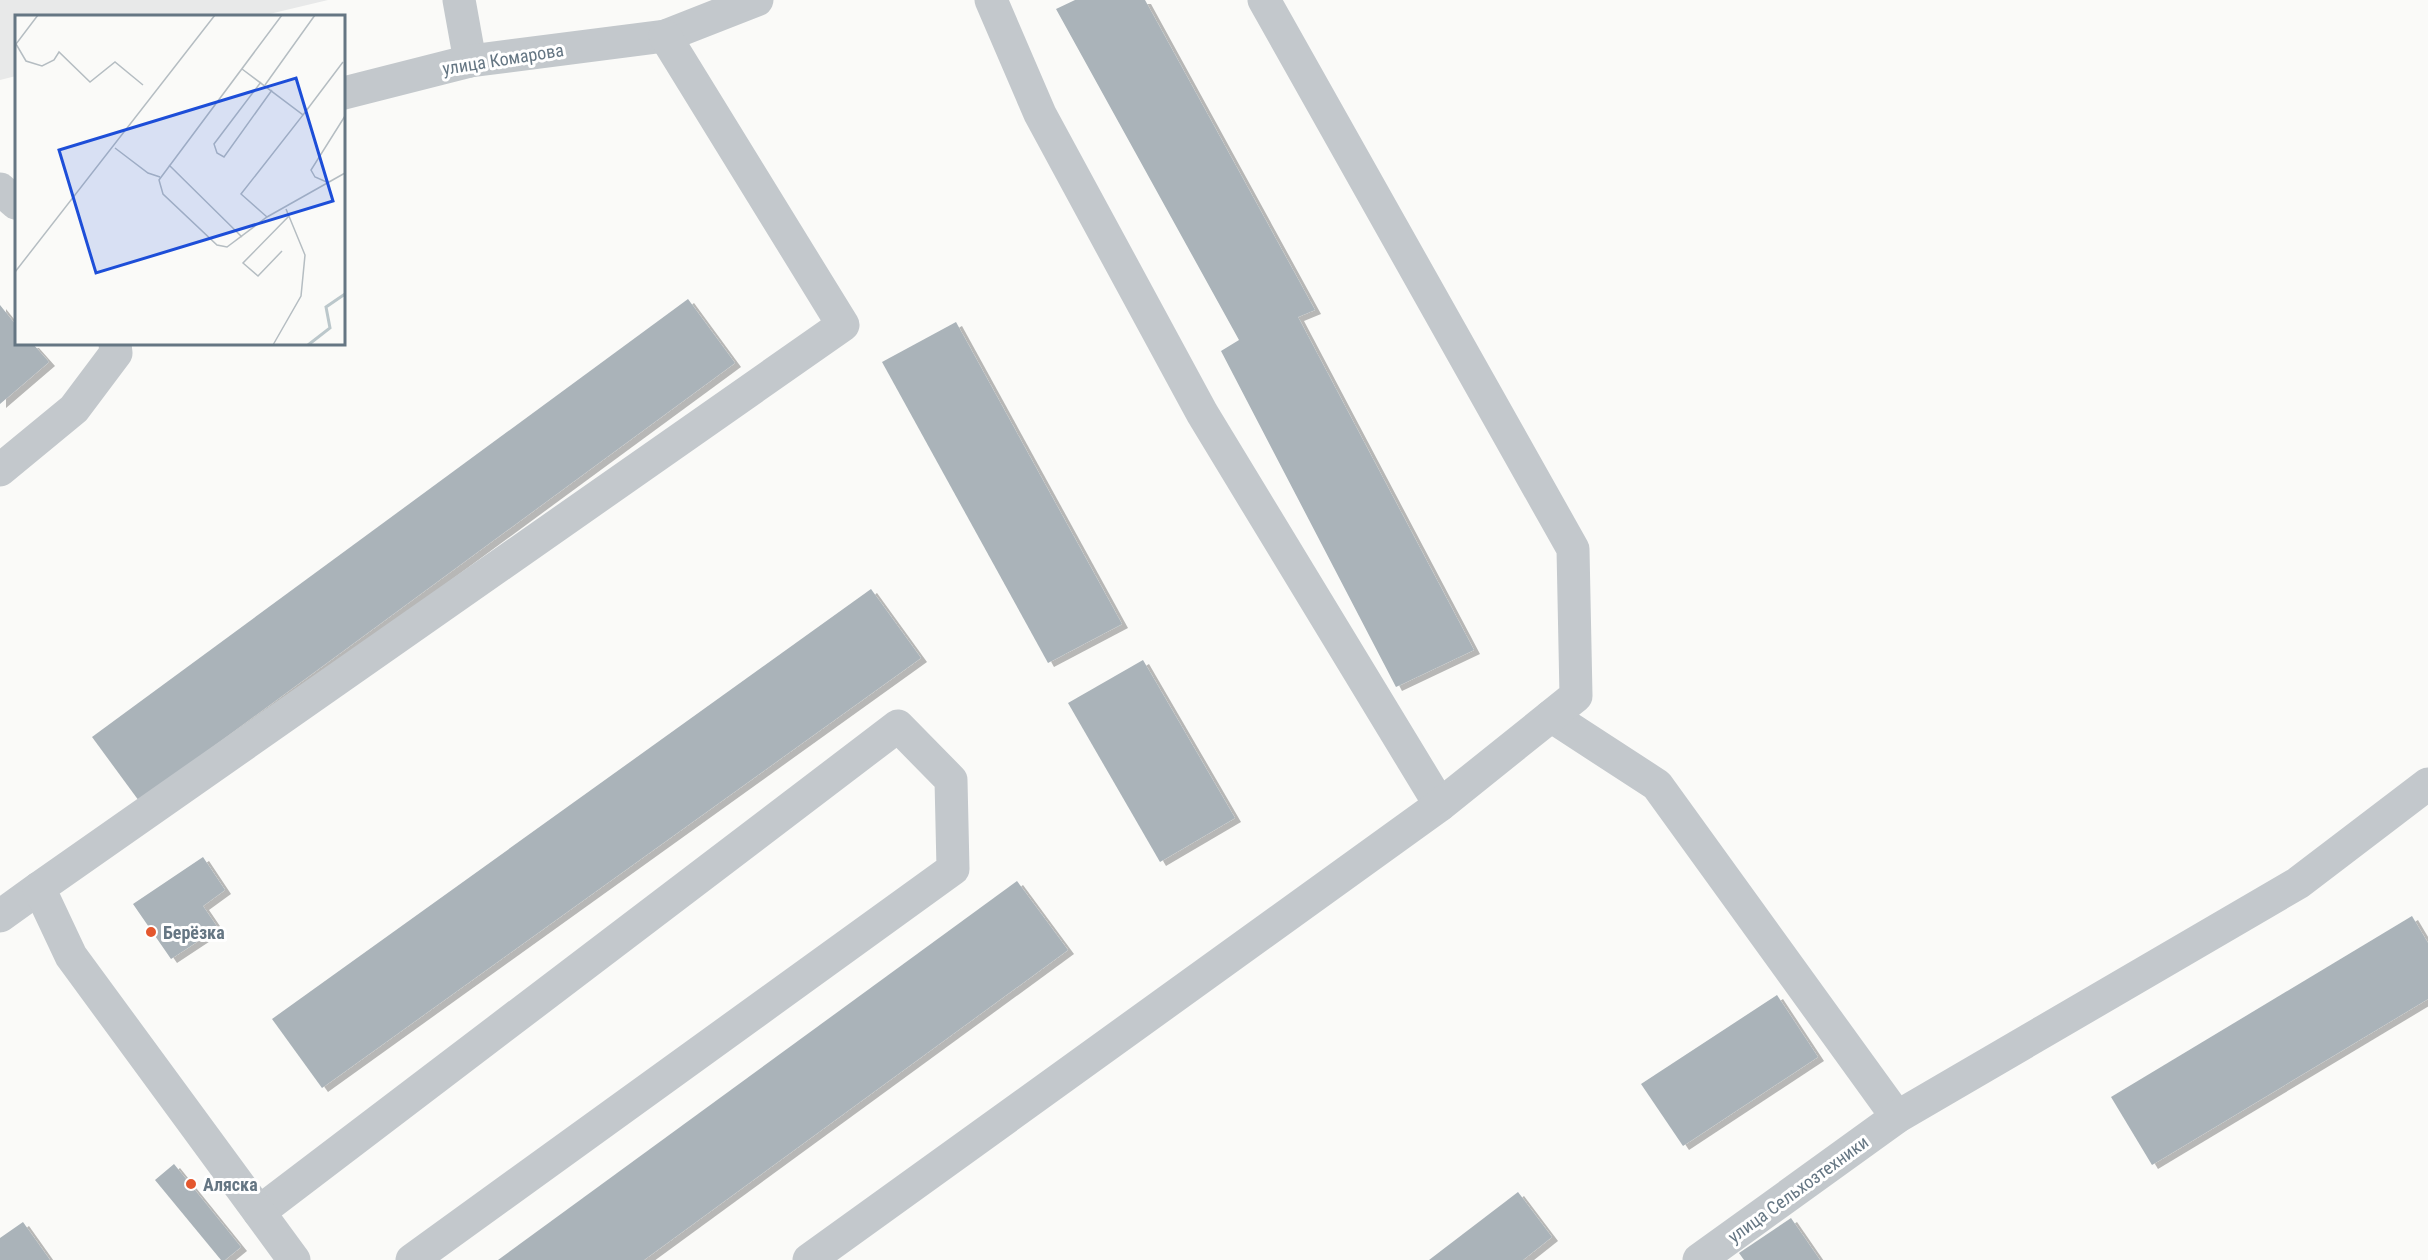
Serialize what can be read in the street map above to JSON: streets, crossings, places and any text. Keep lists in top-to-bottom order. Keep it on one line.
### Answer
{"streets":{"street":["улица Комарова","улица Сельхозтехники"]},"places":["Берёзка","Аляска"]}
